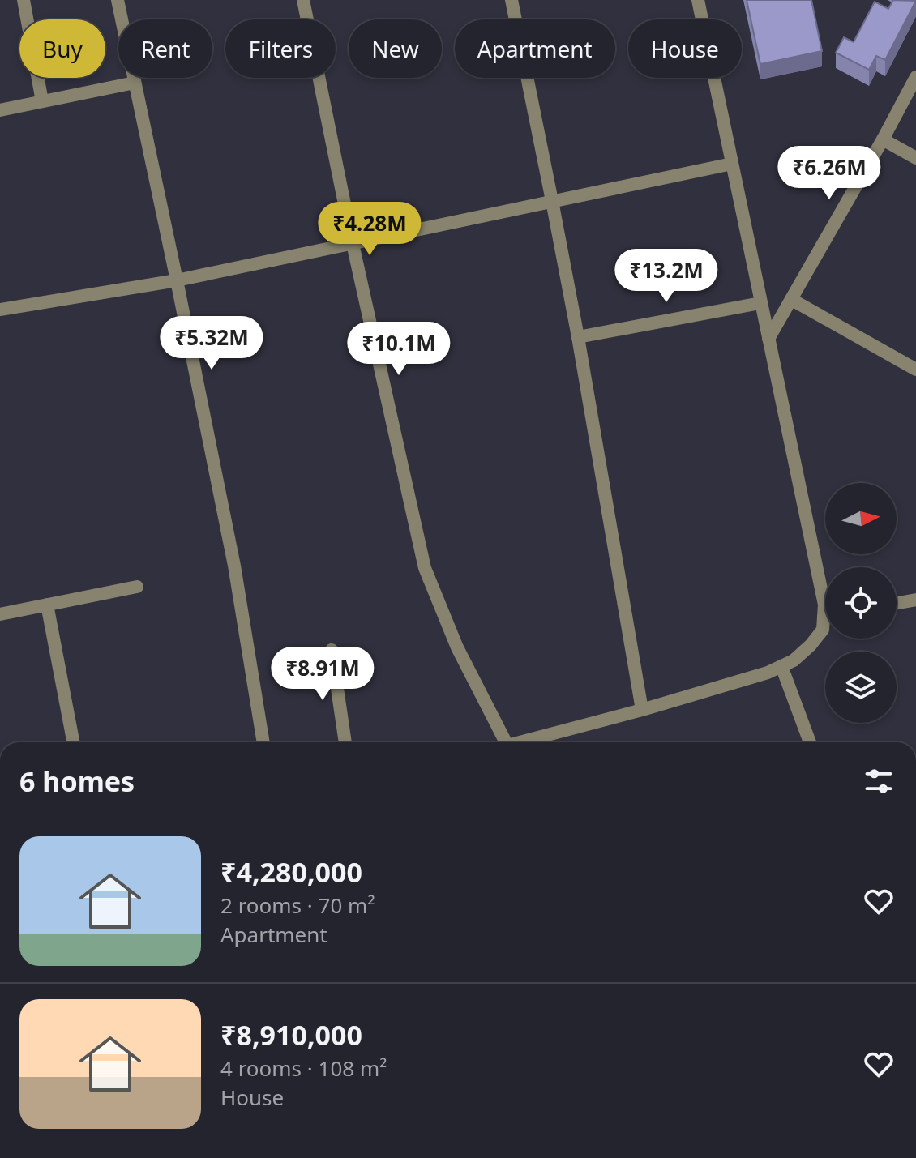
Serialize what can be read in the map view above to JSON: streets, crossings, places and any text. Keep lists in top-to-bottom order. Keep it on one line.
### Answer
{"north":"right","page":{"chip":["Buy","Rent","Filters","New","Apartment","House"],"price":["₹6.26M","₹4.28M","₹13.2M","₹5.32M","₹10.1M","₹8.91M"],"heading":"6 homes","list":[{"name":"₹4,280,000","note":"2 rooms · 70 m² · Apartment"},{"name":"₹8,910,000","note":"4 rooms · 108 m² · House"}]}}
